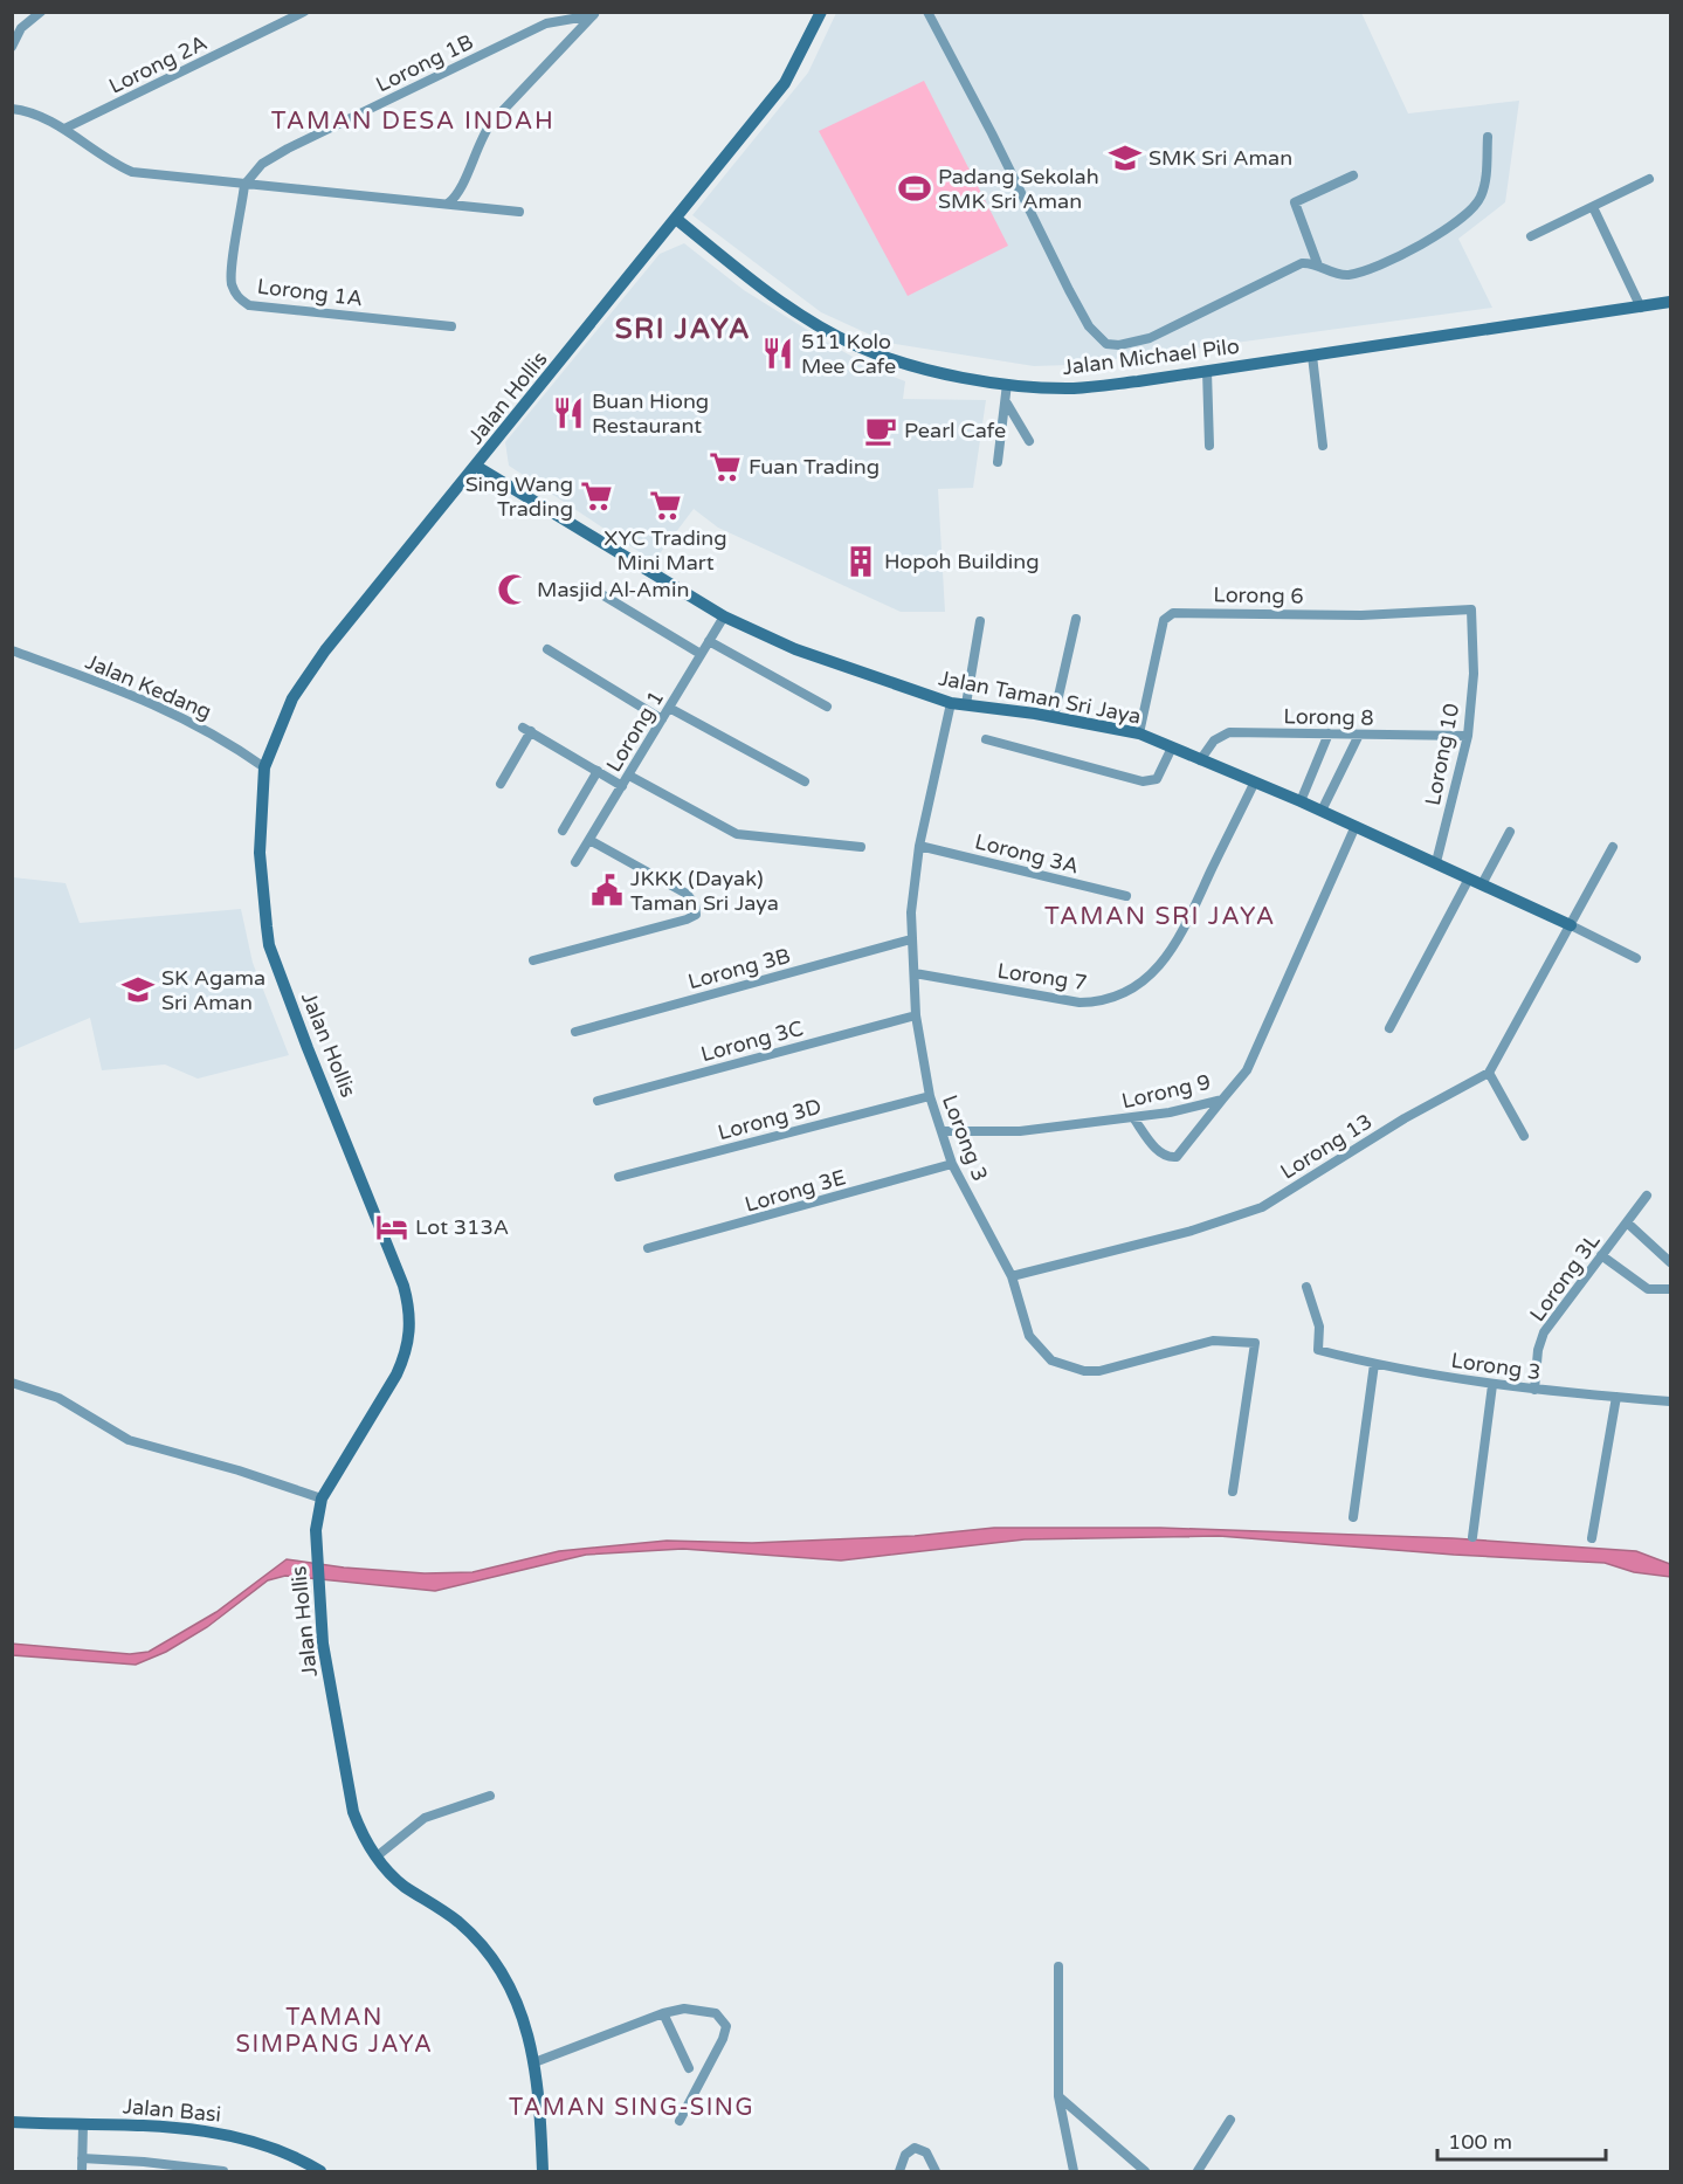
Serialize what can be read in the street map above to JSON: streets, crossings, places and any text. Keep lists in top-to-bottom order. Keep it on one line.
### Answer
{"streets":{"street":["Lorong 1B","Lorong 2A","Lorong 1A","Jalan Michael Pilo","Jalan Hollis","Lorong 6","Jalan Kedang","Jalan Taman Sri Jaya","Lorong 8","Lorong 1","Lorong 10","Lorong 3A","Lorong 3B","Lorong 7","Lorong 3C","Lorong 9","Lorong 3D","Lorong 3","Lorong 13","Lorong 3E","Lorong 3L","Jalan Basi"]},"crossings":[["Lorong 1B","Lorong 1A"],["Jalan Michael Pilo","Jalan Hollis"],["Jalan Hollis","Jalan Kedang"],["Jalan Hollis","Jalan Taman Sri Jaya"],["Lorong 6","Jalan Taman Sri Jaya"],["Lorong 6","Lorong 10"],["Jalan Taman Sri Jaya","Lorong 8"],["Jalan Taman Sri Jaya","Lorong 1"],["Jalan Taman Sri Jaya","Lorong 10"],["Jalan Taman Sri Jaya","Lorong 7"],["Jalan Taman Sri Jaya","Lorong 9"],["Jalan Taman Sri Jaya","Lorong 3"],["Lorong 8","Lorong 10"],["Lorong 3A","Lorong 3"],["Lorong 3B","Lorong 3"],["Lorong 7","Lorong 3"],["Lorong 3C","Lorong 3"],["Lorong 9","Lorong 3"],["Lorong 3D","Lorong 3"],["Lorong 3","Lorong 13"],["Lorong 3","Lorong 3E"],["Lorong 3","Lorong 3L"]],"districts":["TAMAN DESA INDAH","SRI JAYA","TAMAN SRI JAYA","TAMAN SIMPANG JAYA","TAMAN SING-SING"],"places":{"school or university":["SMK Sri Aman","SK Agama Sri Aman"],"sports":["Padang Sekolah SMK Sri Aman"],"restaurant":["511 Kolo Mee Cafe","Buan Hiong Restaurant"],"cafe":["Pearl Cafe"],"supermarket":["Fuan Trading","Sing Wang Trading","XYC Trading Mini Mart"],"building":["Hopoh Building"],"mosque":["Masjid Al-Amin"],"public building":["JKKK (Dayak) Taman Sri Jaya"],"hotel":["Lot 313A"]},"scale_bar":"100 m"}
